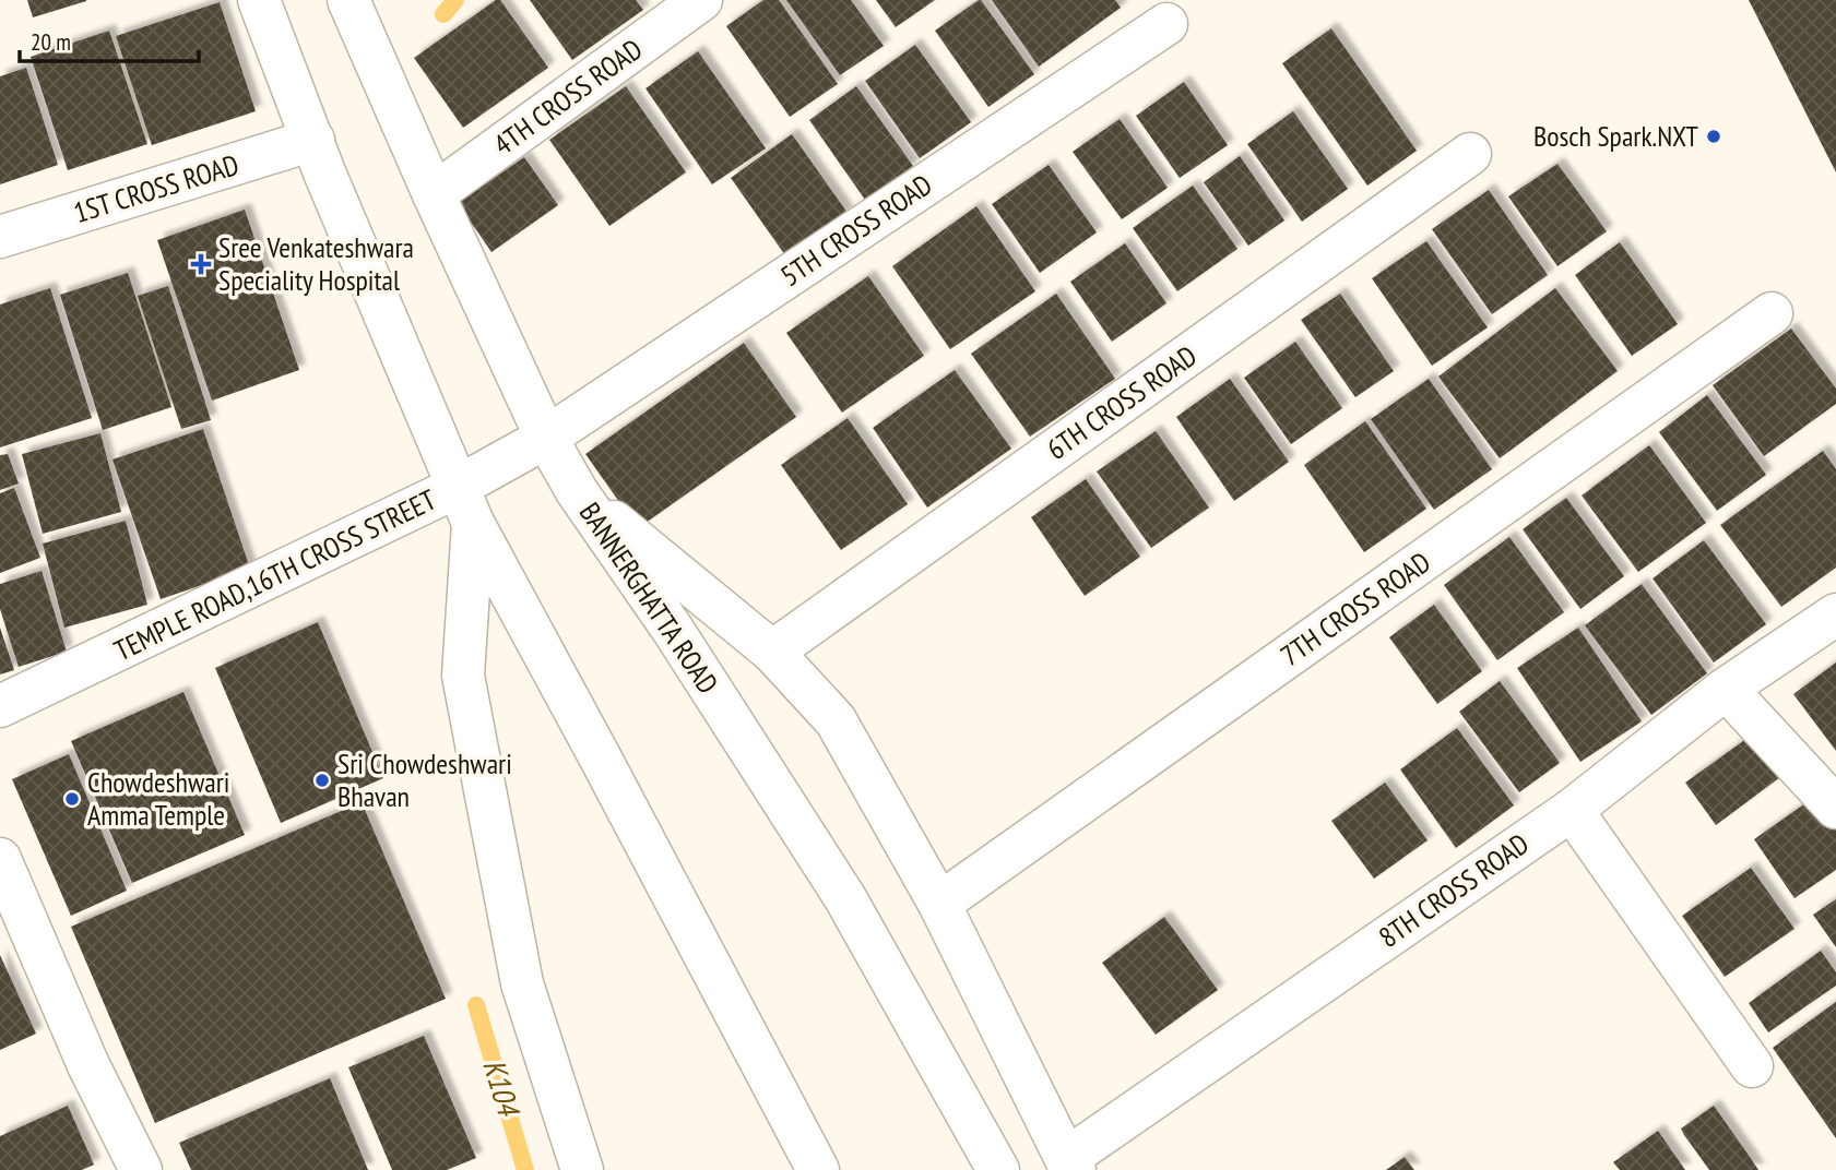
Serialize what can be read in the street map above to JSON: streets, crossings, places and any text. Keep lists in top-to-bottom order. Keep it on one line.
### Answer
{"streets":{"street":["4TH CROSS ROAD","1ST CROSS ROAD","5TH CROSS ROAD","6TH CROSS ROAD","TEMPLE ROAD,16TH CROSS STREET","BANNERGHATTA ROAD","7TH CROSS ROAD","8TH CROSS ROAD"]},"crossings":[["4TH CROSS ROAD","BANNERGHATTA ROAD"],["5TH CROSS ROAD","TEMPLE ROAD,16TH CROSS STREET"],["5TH CROSS ROAD","BANNERGHATTA ROAD"],["TEMPLE ROAD,16TH CROSS STREET","BANNERGHATTA ROAD"]],"water":["K104"],"places":{"other":["Bosch Spark.NXT","Sri Chowdeshwari Bhavan","Chowdeshwari Amma Temple"],"health":["Sree Venkateshwara Speciality Hospital"]},"scale_bar":"20 m"}
